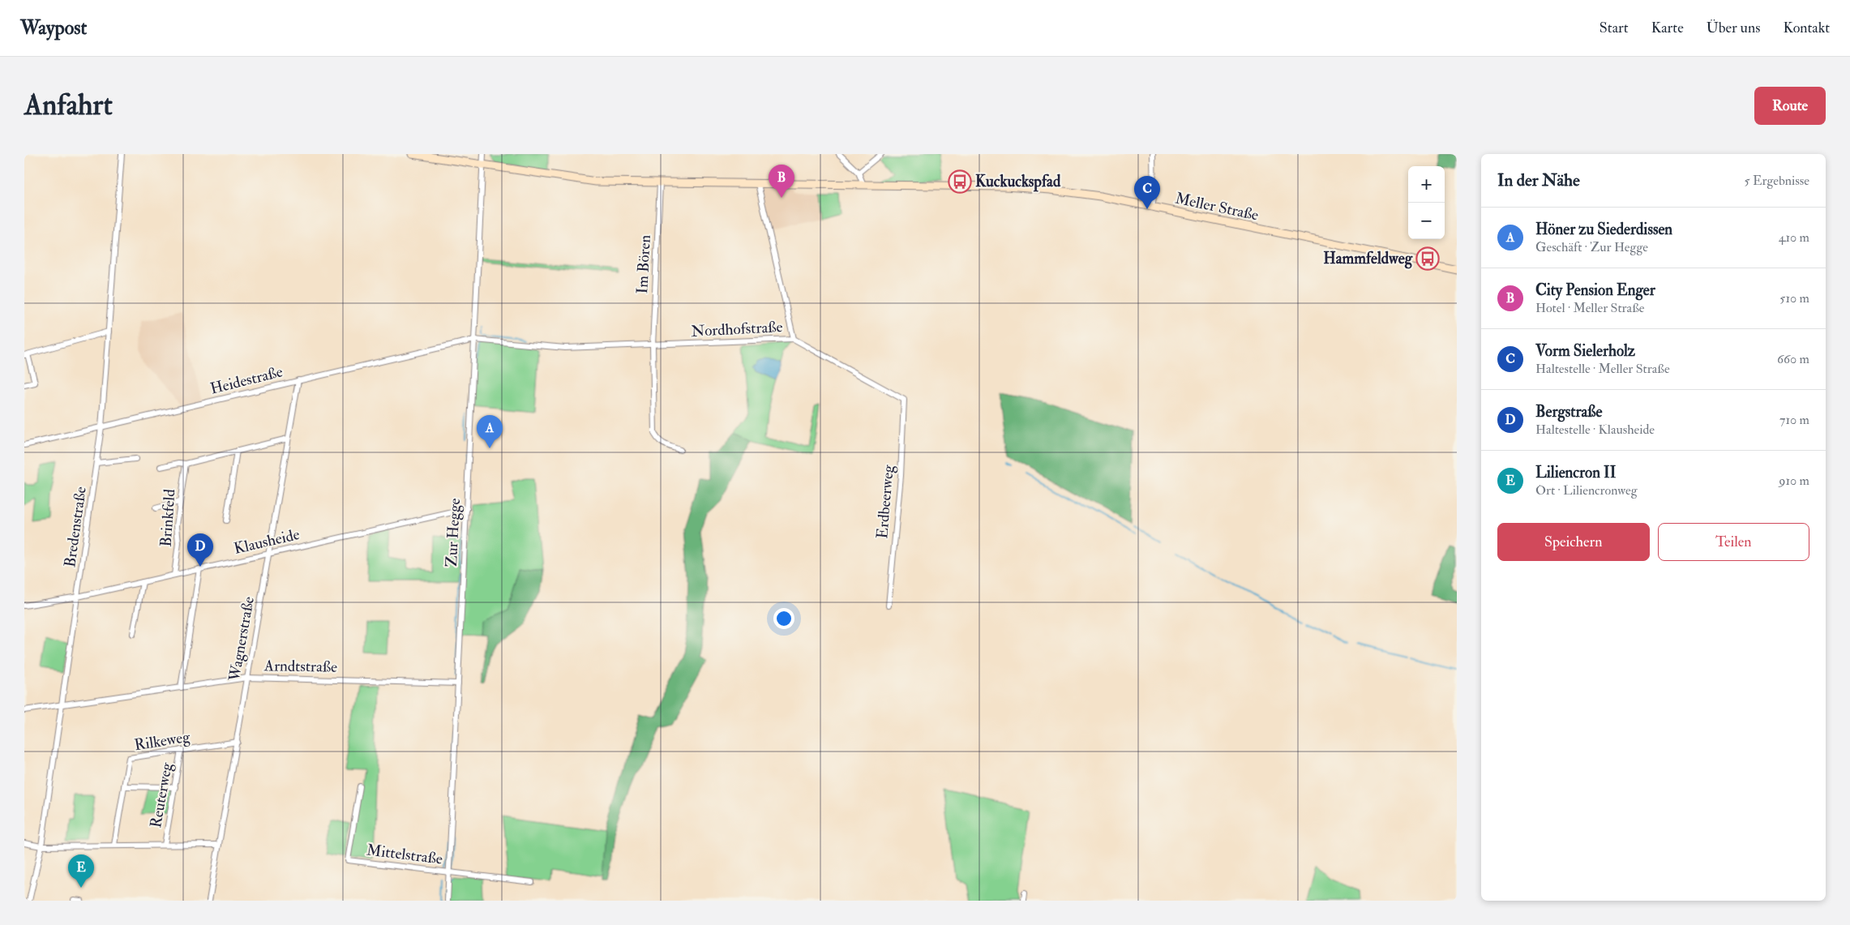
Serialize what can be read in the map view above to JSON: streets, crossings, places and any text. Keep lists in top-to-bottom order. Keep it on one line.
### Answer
{"streets":{"main road":["Meller Straße"],"street":["Im Bören","Nordhofstraße","Heidestraße","Erdbeerweg","Brinkfeld","Bredenstraße","Zur Hegge","Klausheide","Wagnerstraße","Arndtstraße","Rilkeweg","Reuterweg","Mittelstraße"]},"crossings":[["Meller Straße","Im Bören"],["Meller Straße","Zur Hegge"],["Im Bören","Nordhofstraße"],["Nordhofstraße","Heidestraße"],["Nordhofstraße","Erdbeerweg"],["Nordhofstraße","Zur Hegge"],["Heidestraße","Bredenstraße"],["Heidestraße","Zur Hegge"],["Heidestraße","Wagnerstraße"],["Brinkfeld","Klausheide"],["Brinkfeld","Wagnerstraße"],["Bredenstraße","Klausheide"],["Bredenstraße","Arndtstraße"],["Zur Hegge","Klausheide"],["Zur Hegge","Arndtstraße"],["Zur Hegge","Mittelstraße"],["Klausheide","Wagnerstraße"],["Wagnerstraße","Arndtstraße"],["Wagnerstraße","Rilkeweg"],["Rilkeweg","Reuterweg"]],"places":{"bus stop":["Kuckuckspfad","Hammfeldweg"]},"page":{"header":"Waypost","nav":["Start","Karte","Über uns","Kontakt"],"buttons":["Route",["Speichern","Teilen"]],"title":"Anfahrt","heading":["In der Nähe","5 Ergebnisse"],"pins":["B","C","A","D","E"],"map_buttons":["+","−"],"list":[{"mark":"A","name":"Höner zu Siederdissen","note":"Geschäft · Zur Hegge","value":"410 m"},{"mark":"B","name":"City Pension Enger","note":"Hotel · Meller Straße","value":"510 m"},{"mark":"C","name":"Vorm Sielerholz","note":"Haltestelle · Meller Straße","value":"660 m"},{"mark":"D","name":"Bergstraße","note":"Haltestelle · Klausheide","value":"710 m"},{"mark":"E","name":"Liliencron II","note":"Ort · Liliencronweg","value":"910 m"}]}}
